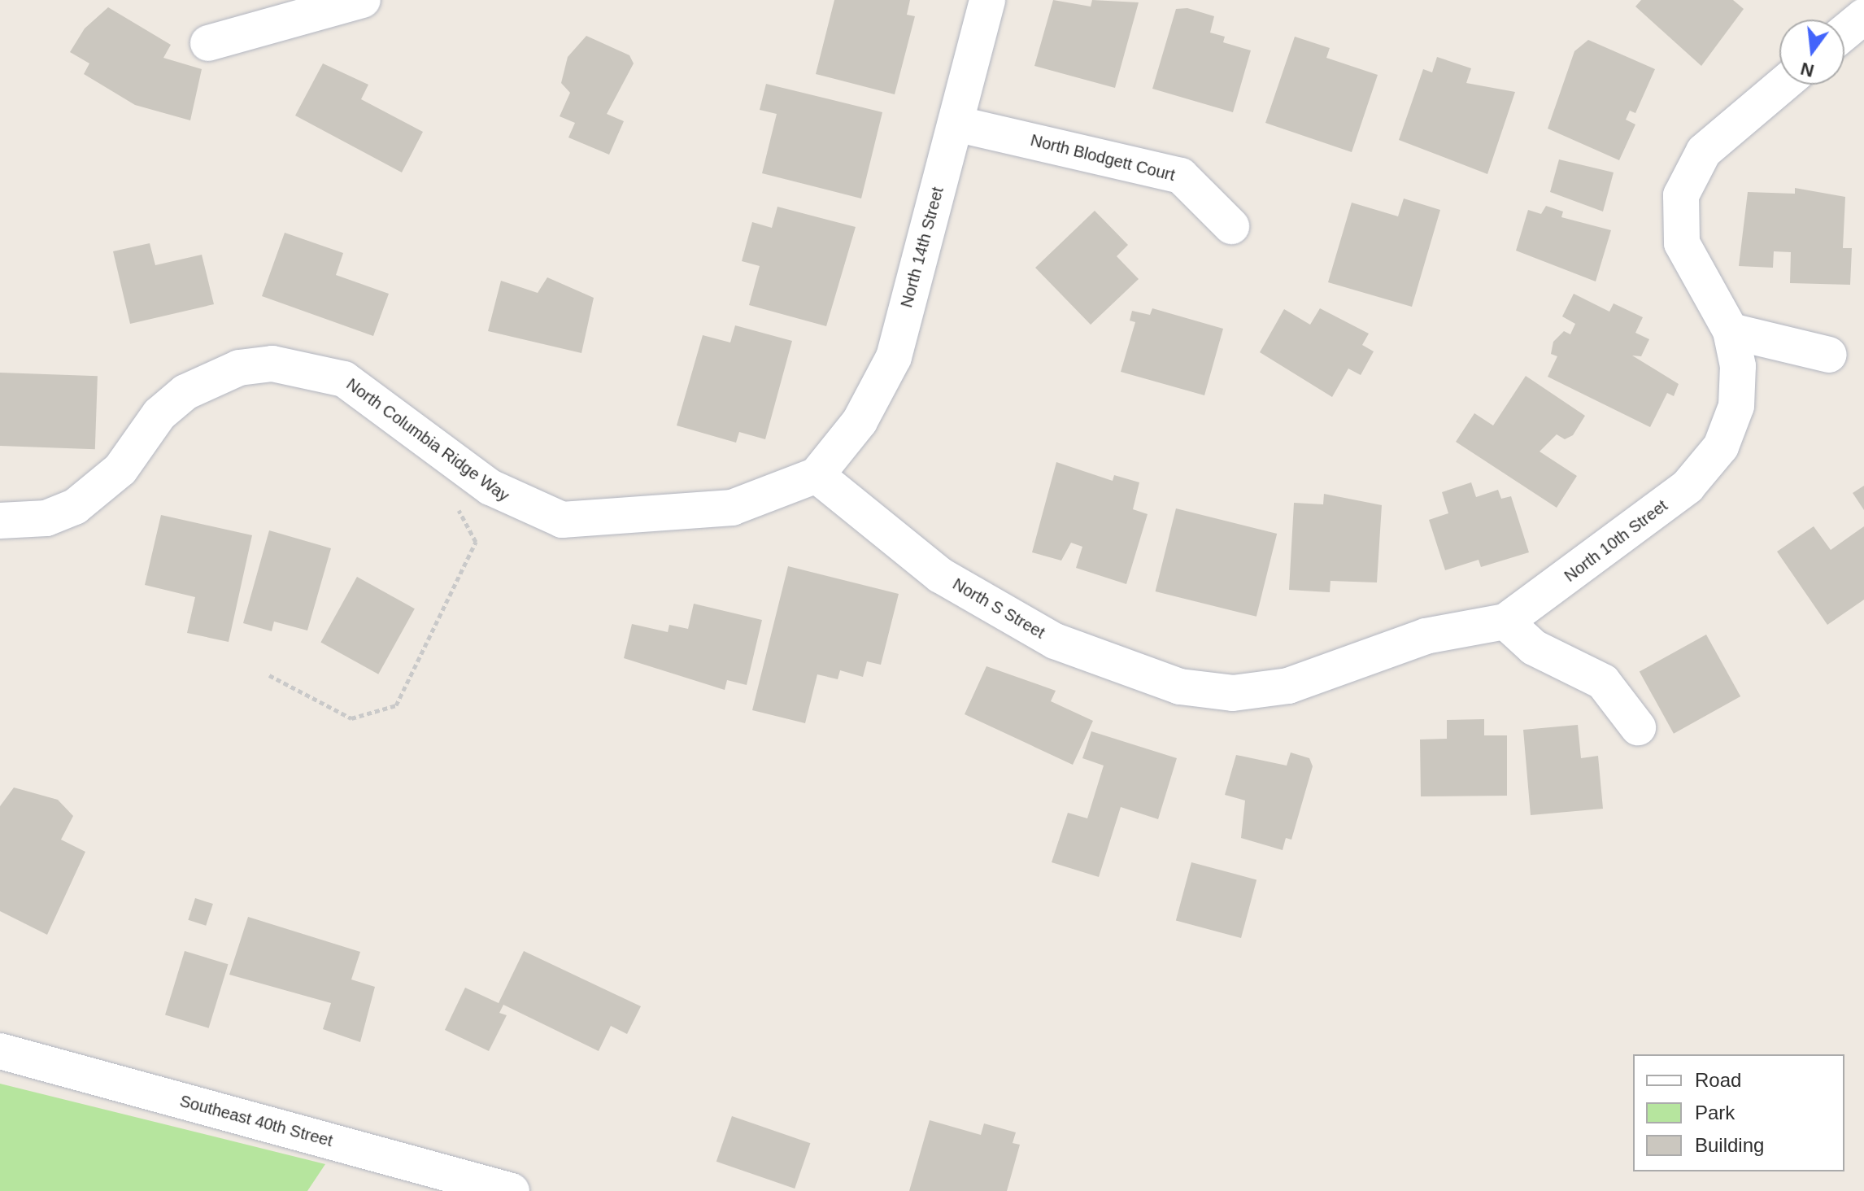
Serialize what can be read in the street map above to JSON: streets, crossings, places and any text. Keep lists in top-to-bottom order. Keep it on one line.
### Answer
{"streets":{"street":["North Blodgett Court","North 14th Street","North Columbia Ridge Way","North 10th Street","North S Street","Southeast 40th Street"]},"crossings":[["North Blodgett Court","North 14th Street"],["North 14th Street","North Columbia Ridge Way"],["North 14th Street","North S Street"],["North Columbia Ridge Way","North S Street"],["North 10th Street","North S Street"]],"legend":["Road","Park","Building"],"north":"bottom"}
